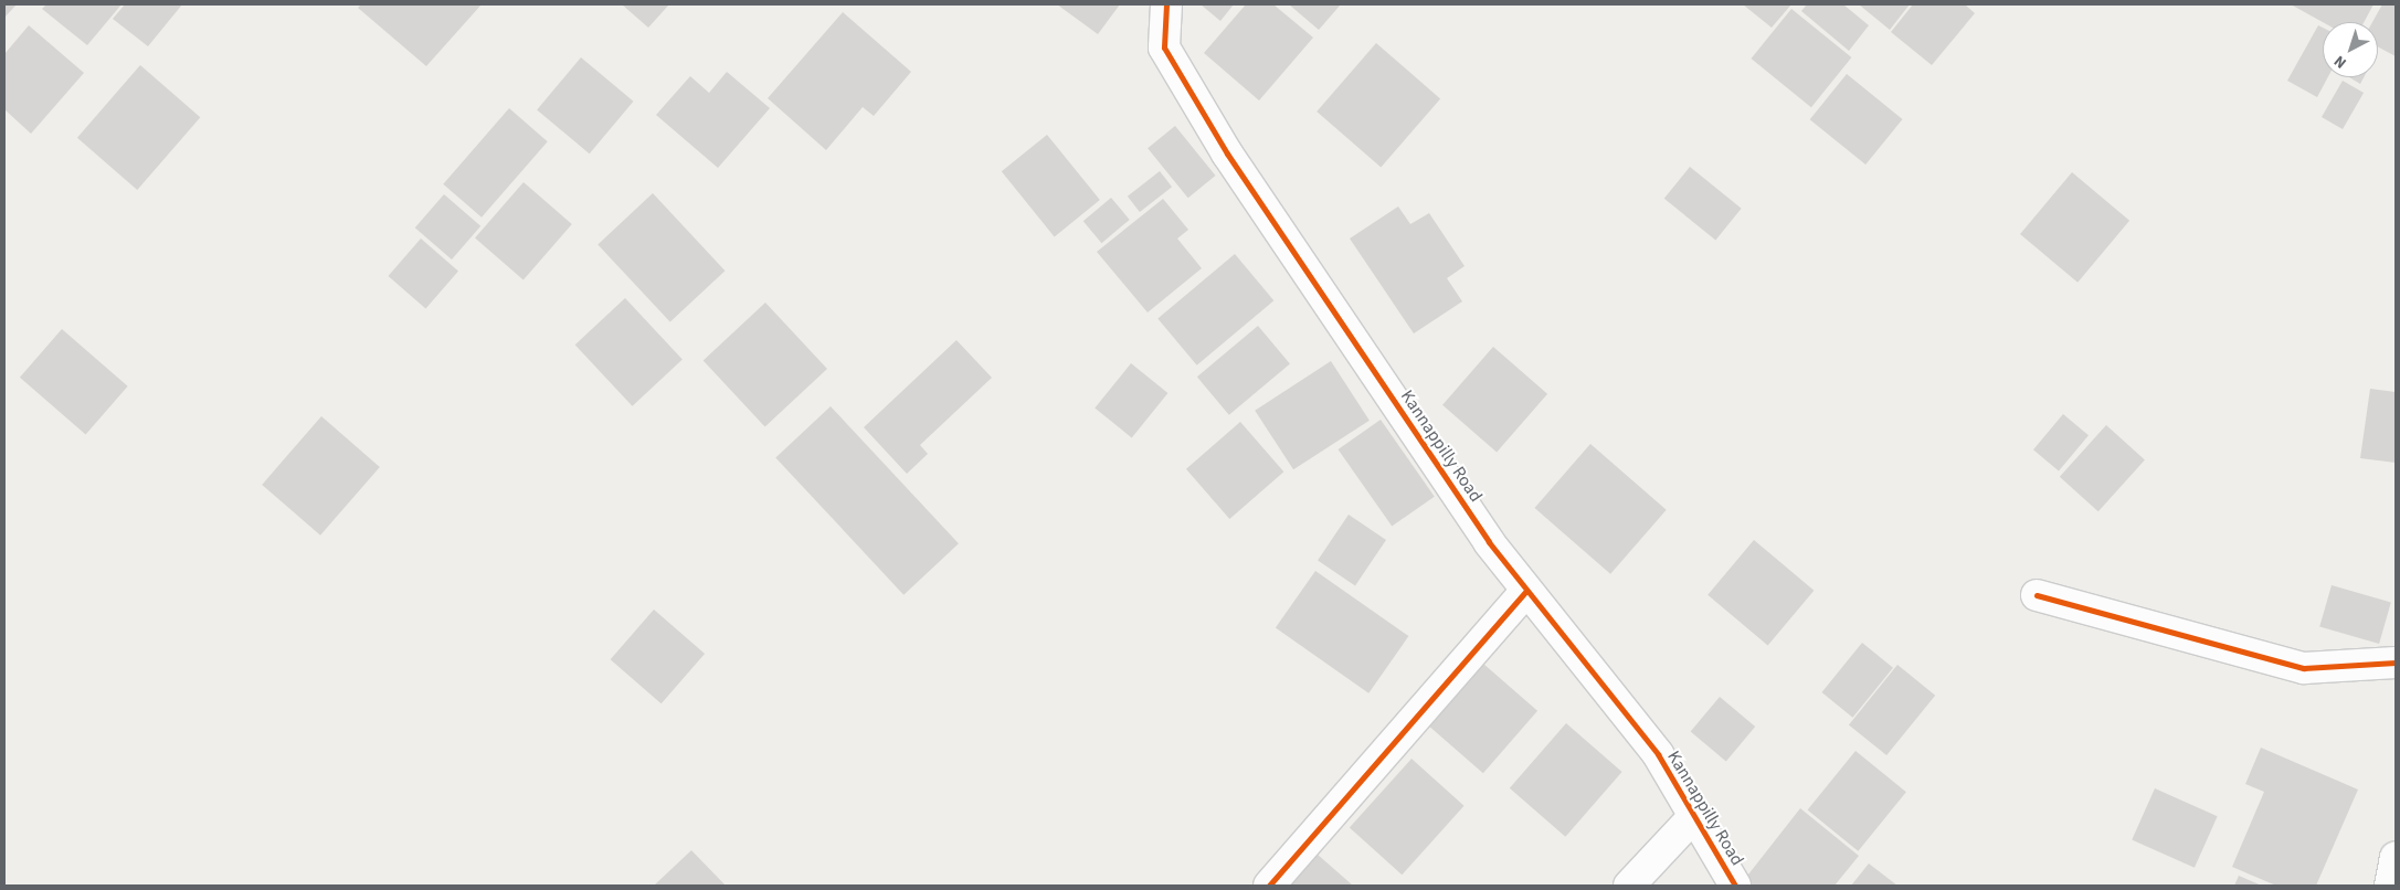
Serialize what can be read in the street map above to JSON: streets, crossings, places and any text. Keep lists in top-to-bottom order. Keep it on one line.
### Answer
{"streets":{"street":["Kannappilly Road"]},"north":"bottom left"}
